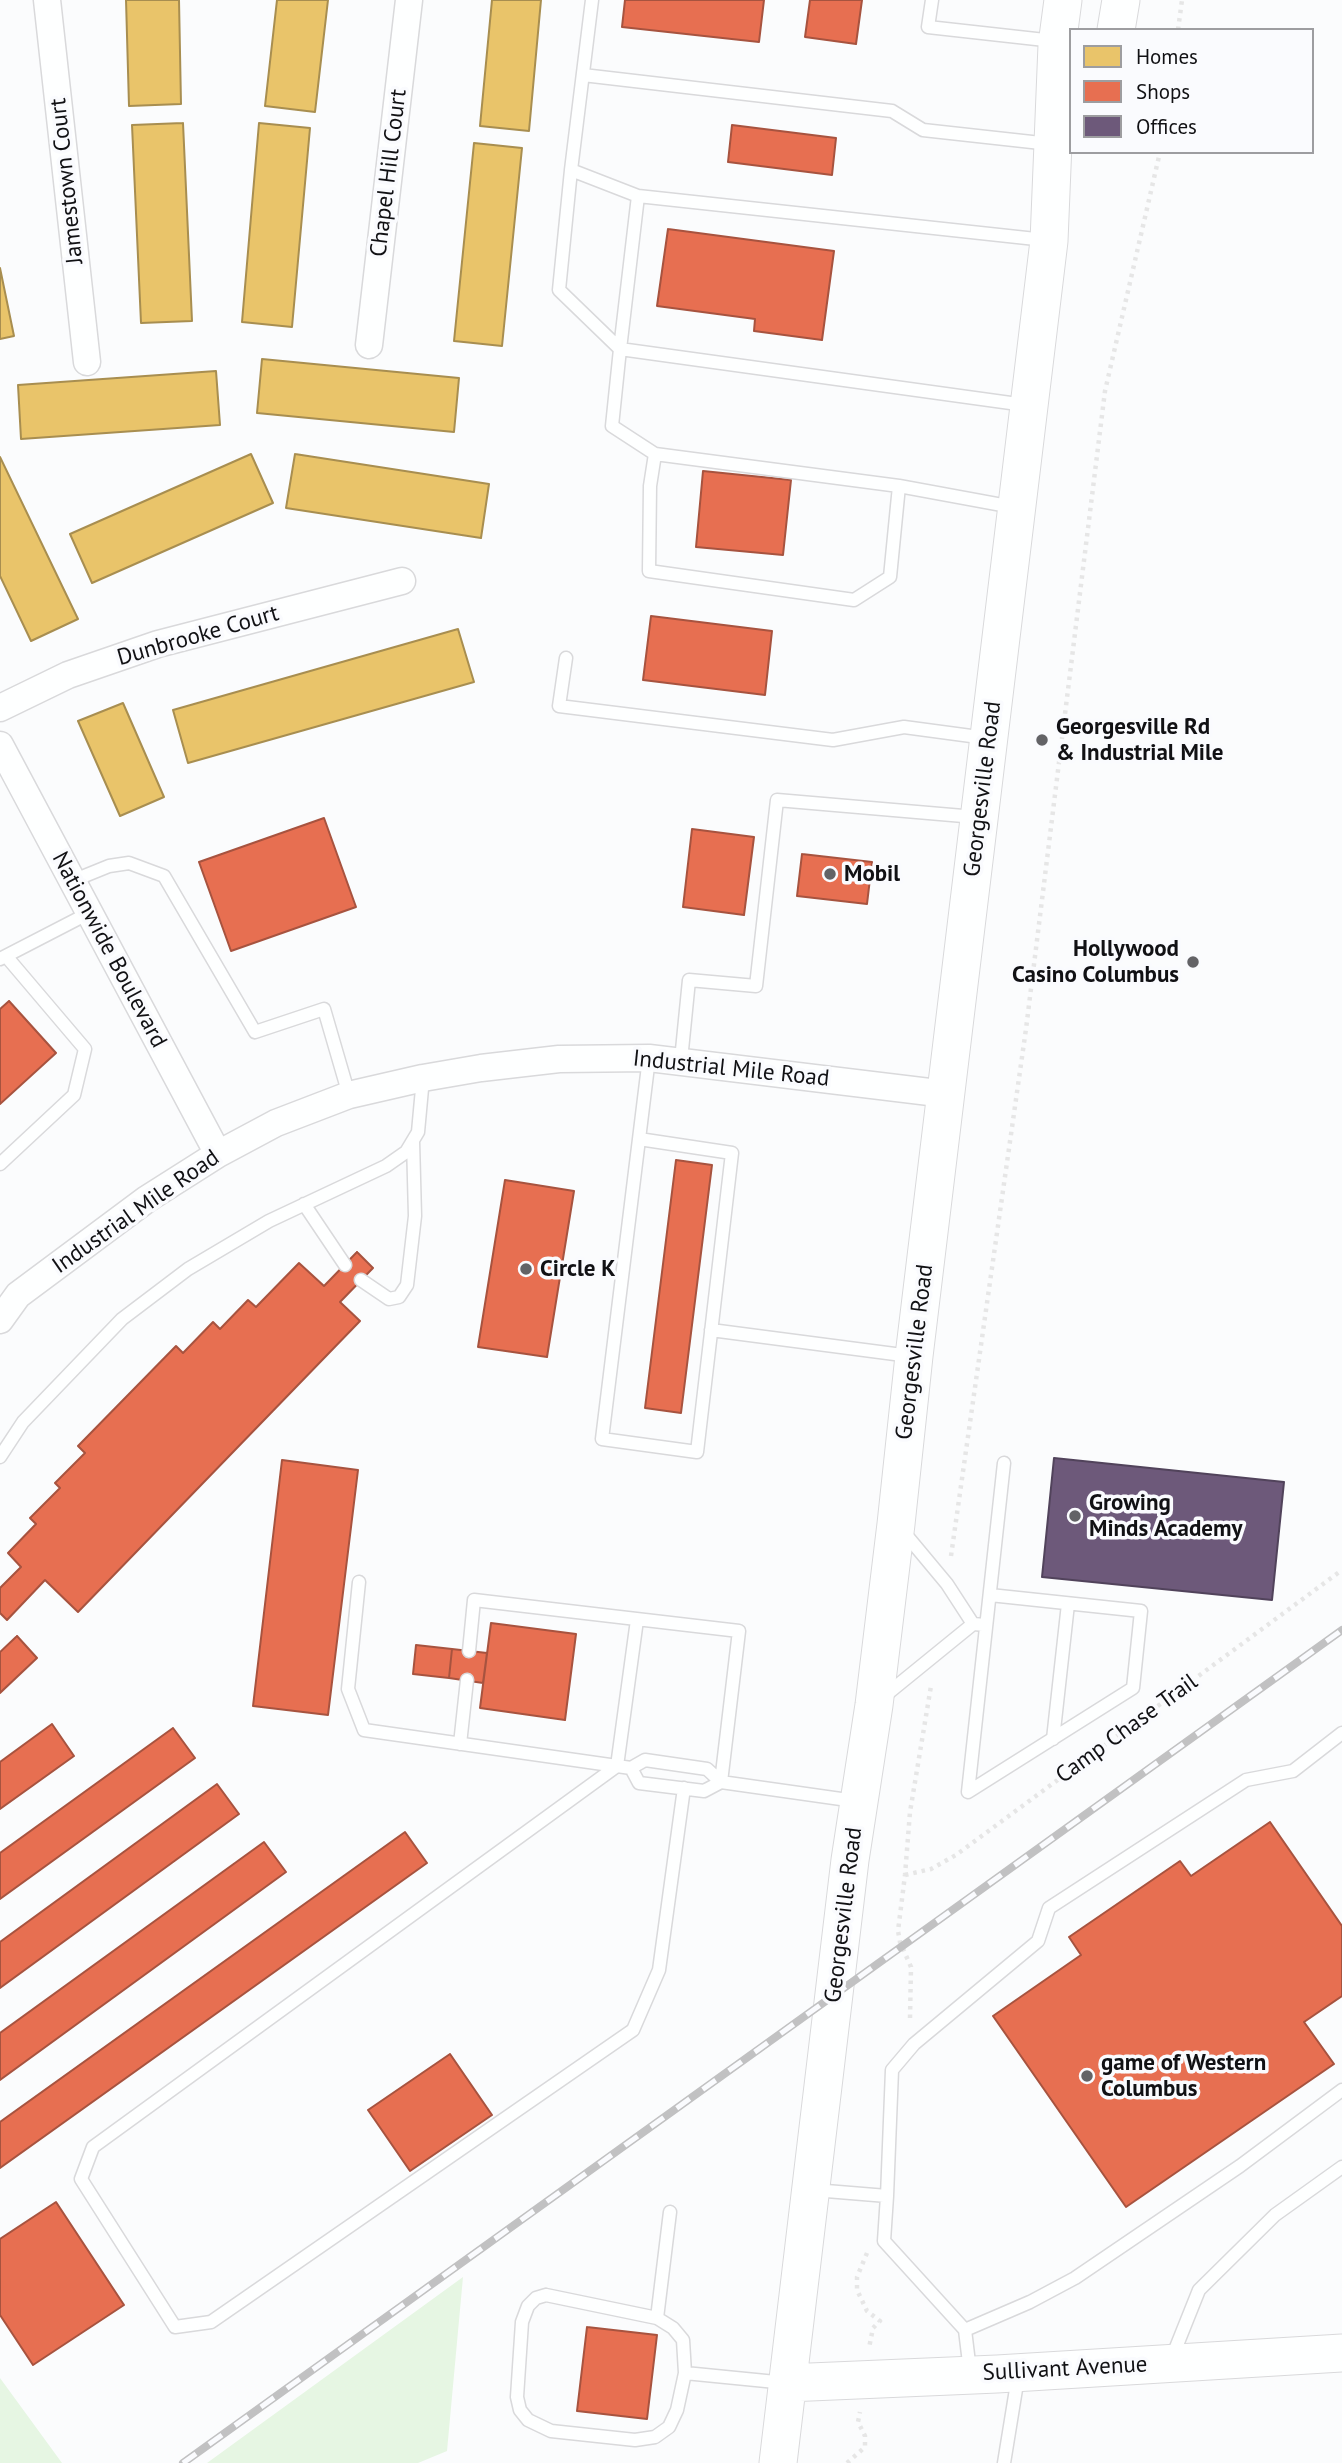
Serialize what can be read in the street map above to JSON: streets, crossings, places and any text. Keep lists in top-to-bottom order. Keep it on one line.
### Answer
{"streets":{"main road":["Georgesville Road","Sullivant Avenue"],"street":["Chapel Hill Court","Jamestown Court","Dunbrooke Court","Nationwide Boulevard","Industrial Mile Road"],"path":["Camp Chase Trail"]},"crossings":[["Georgesville Road","Industrial Mile Road"],["Georgesville Road","Sullivant Avenue"],["Nationwide Boulevard","Industrial Mile Road"]],"places":["Georgesville Rd & Industrial Mile","Mobil","Hollywood Casino Columbus","Circle K","Growing Minds Academy","game of Western Columbus"],"legend":["Homes","Shops","Offices"]}
